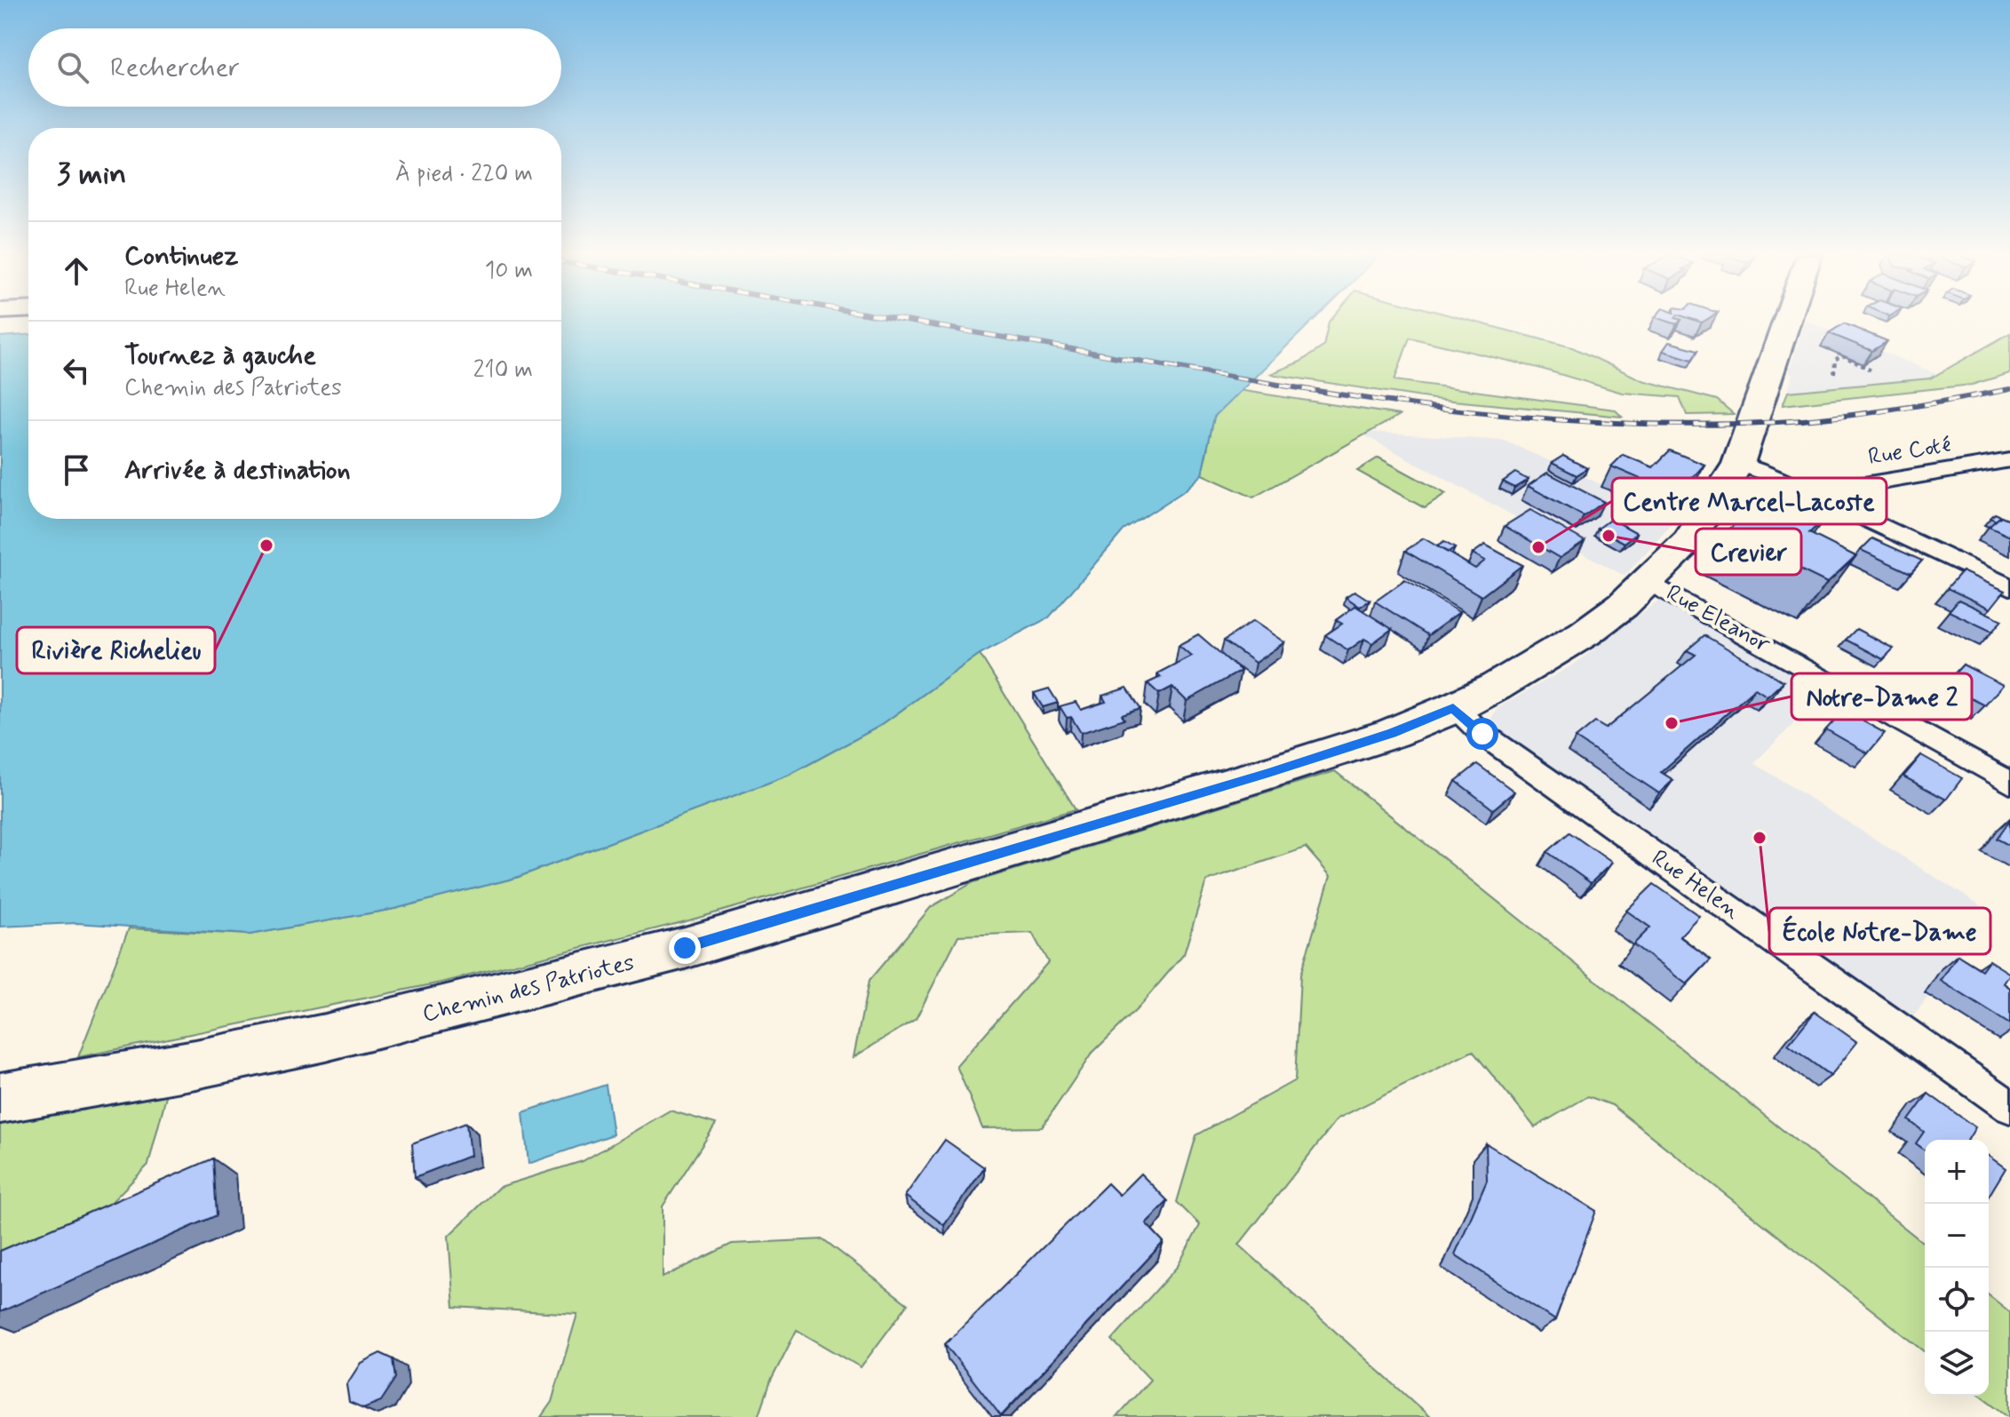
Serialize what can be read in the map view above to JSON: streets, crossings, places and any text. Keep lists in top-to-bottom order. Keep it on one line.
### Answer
{"streets":{"main road":["Chemin des Patriotes"],"street":["Rue Coté","Rue Eleanor","Rue Helen"]},"crossings":[["Rue Eleanor","Chemin des Patriotes"],["Rue Helen","Chemin des Patriotes"]],"places":["Crevier","Rivière Richelieu","Centre Marcel-Lacoste","Notre-Dame 2","École Notre-Dame"],"page":{"search":"Rechercher","heading":["3 min","À pied · 220 m"],"list":[["Continuez","Rue Helen","10 m"],["Tournez à gauche","Chemin des Patriotes","210 m"],"Arrivée à destination"],"map_buttons":["+","−"]}}
